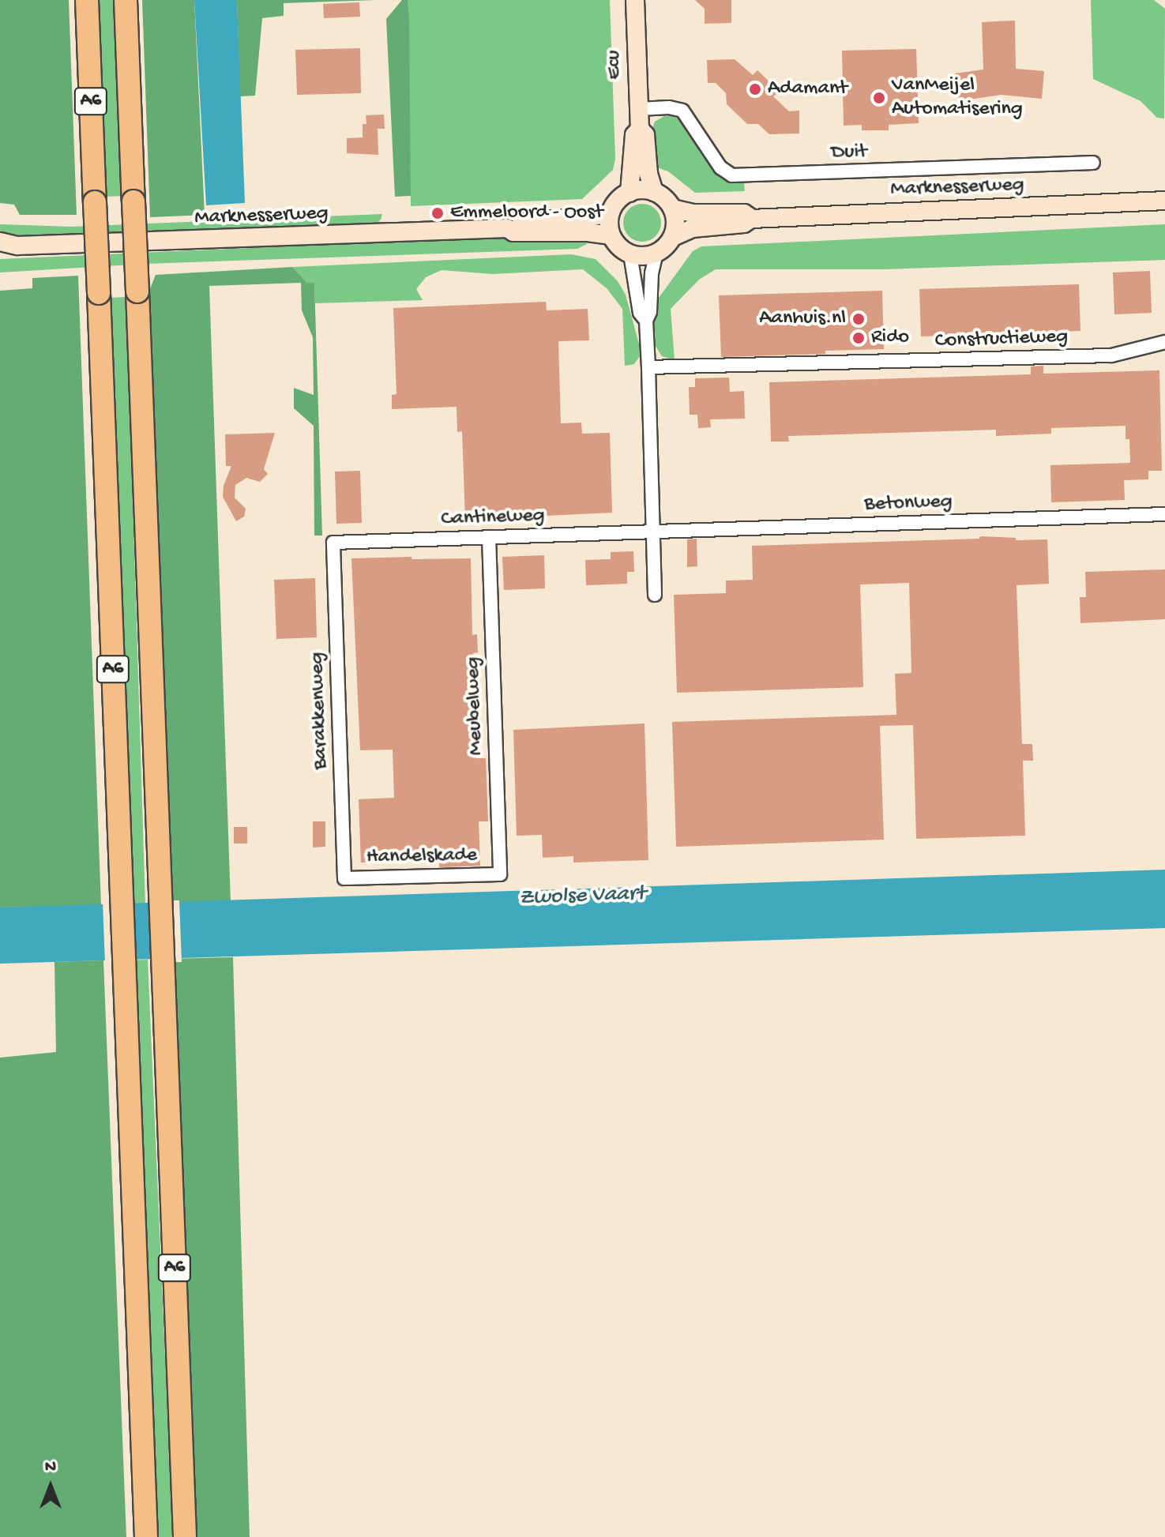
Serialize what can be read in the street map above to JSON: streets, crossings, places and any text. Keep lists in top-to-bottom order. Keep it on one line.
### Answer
{"streets":{"highway":["A6"],"main road":["Ecu","Marknesserweg"],"street":["Duit","Constructieweg","Betonweg","Cantineweg","Meubelweg","Barakkenweg","Handelskade"]},"crossings":[["Ecu","Duit"],["Ecu","Marknesserweg"],["Betonweg","Cantineweg"],["Cantineweg","Meubelweg"],["Cantineweg","Barakkenweg"],["Meubelweg","Handelskade"],["Barakkenweg","Handelskade"]],"water":["Zwolse Vaart"],"places":["Adamant","VanMeijel Automatisering","Emmeloord - Oost","Aanhuis.nl","Rido"],"north":"top"}
